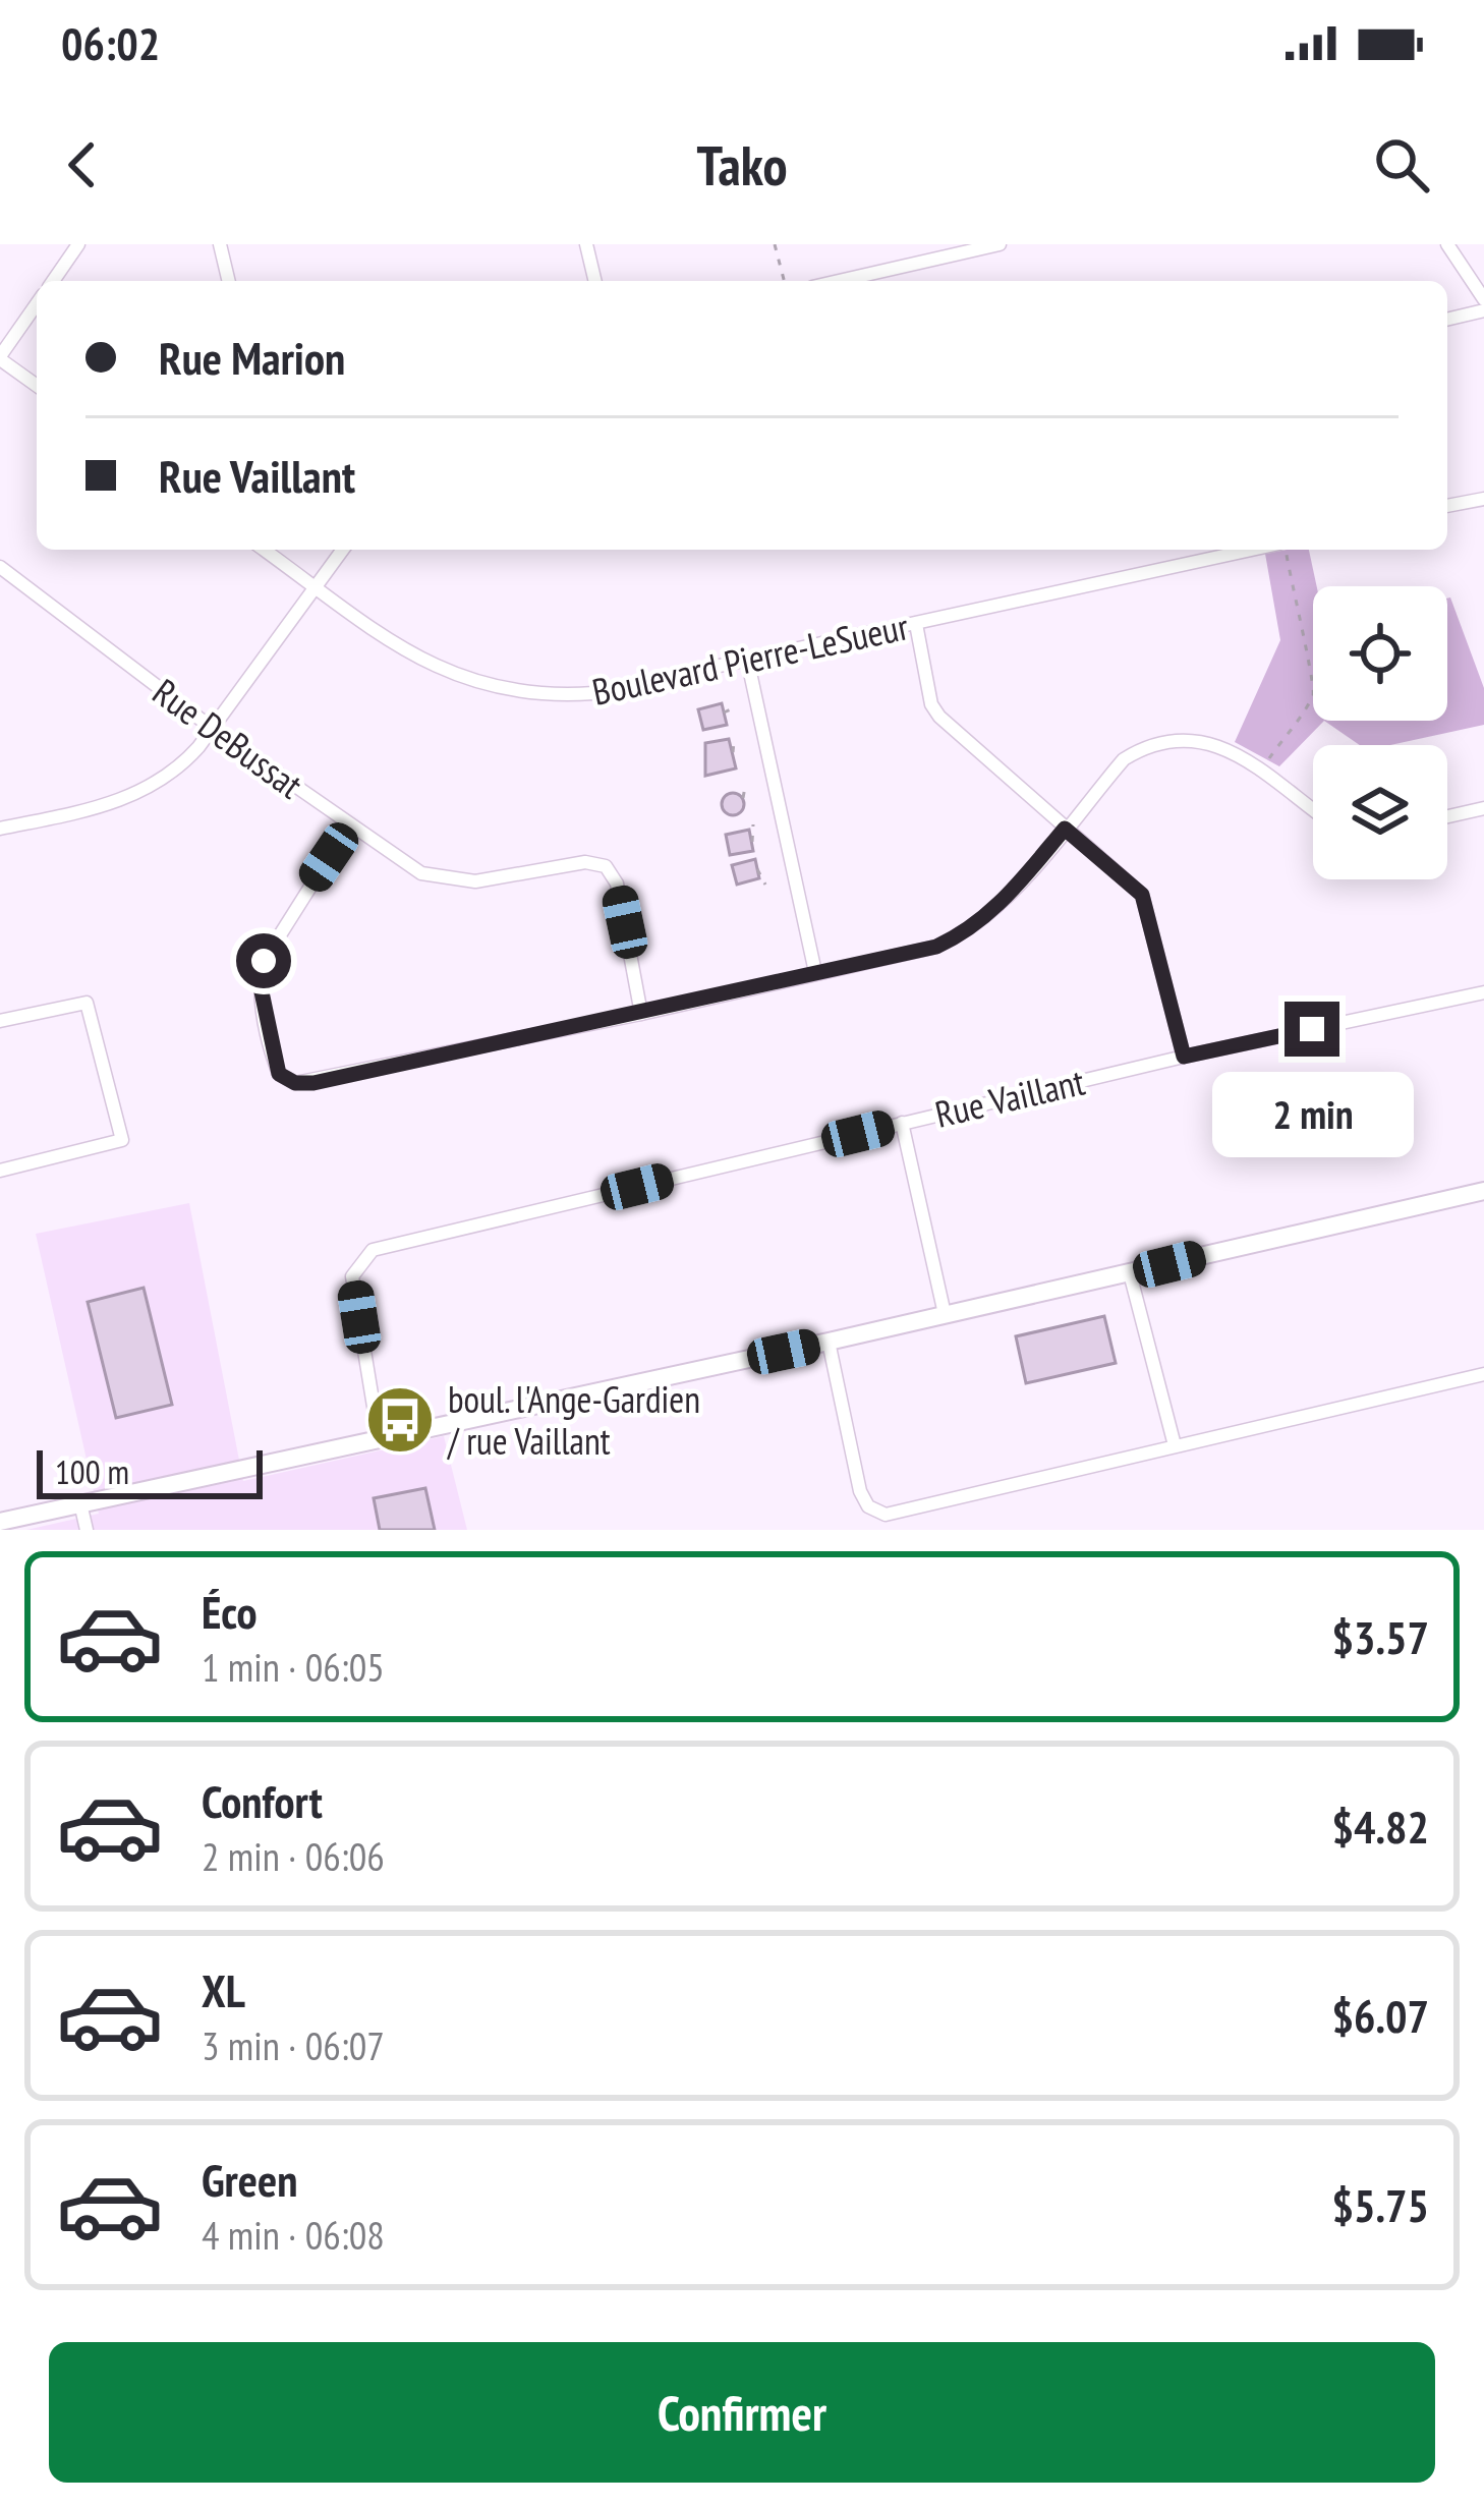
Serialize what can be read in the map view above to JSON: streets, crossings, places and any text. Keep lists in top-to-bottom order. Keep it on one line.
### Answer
{"streets":{"street":["Boulevard Pierre-LeSueur","Rue DeBussat","Rue Vaillant"]},"places":{"bus stop":["boul. l'Ange-Gardien / rue Vaillant"]},"scale_bar":"100 m","page":{"status":"06:02","header":"Tako","banner":["Rue Marion","Rue Vaillant"],"bubble":"2 min","scale":"100 m","list":[{"name":"Éco","note":"1 min · 06:05","value":"$3.57"},{"name":"Confort","note":"2 min · 06:06","value":"$4.82"},{"name":"XL","note":"3 min · 06:07","value":"$6.07"},{"name":"Green","note":"4 min · 06:08","value":"$5.75"}],"buttons":"Confirmer"}}
